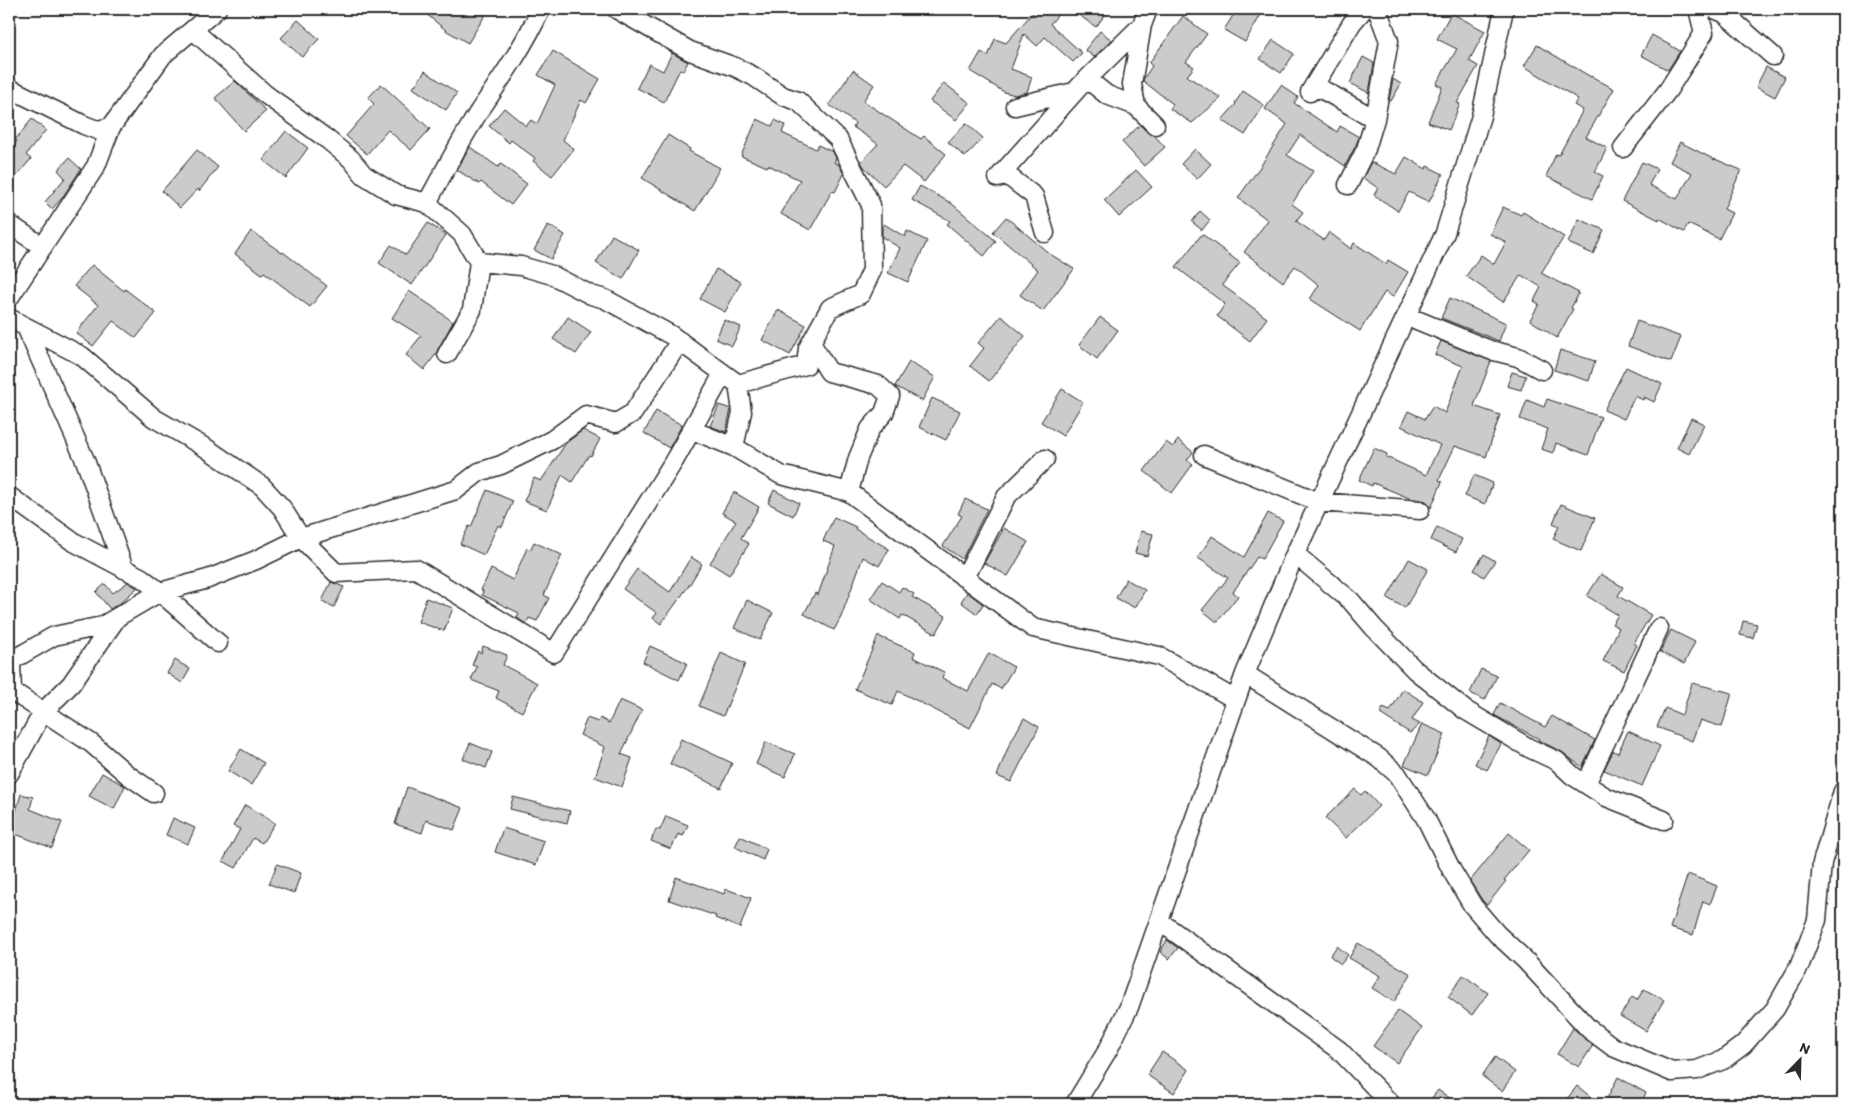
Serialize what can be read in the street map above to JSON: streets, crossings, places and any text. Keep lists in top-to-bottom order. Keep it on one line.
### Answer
{"north":"top right"}
